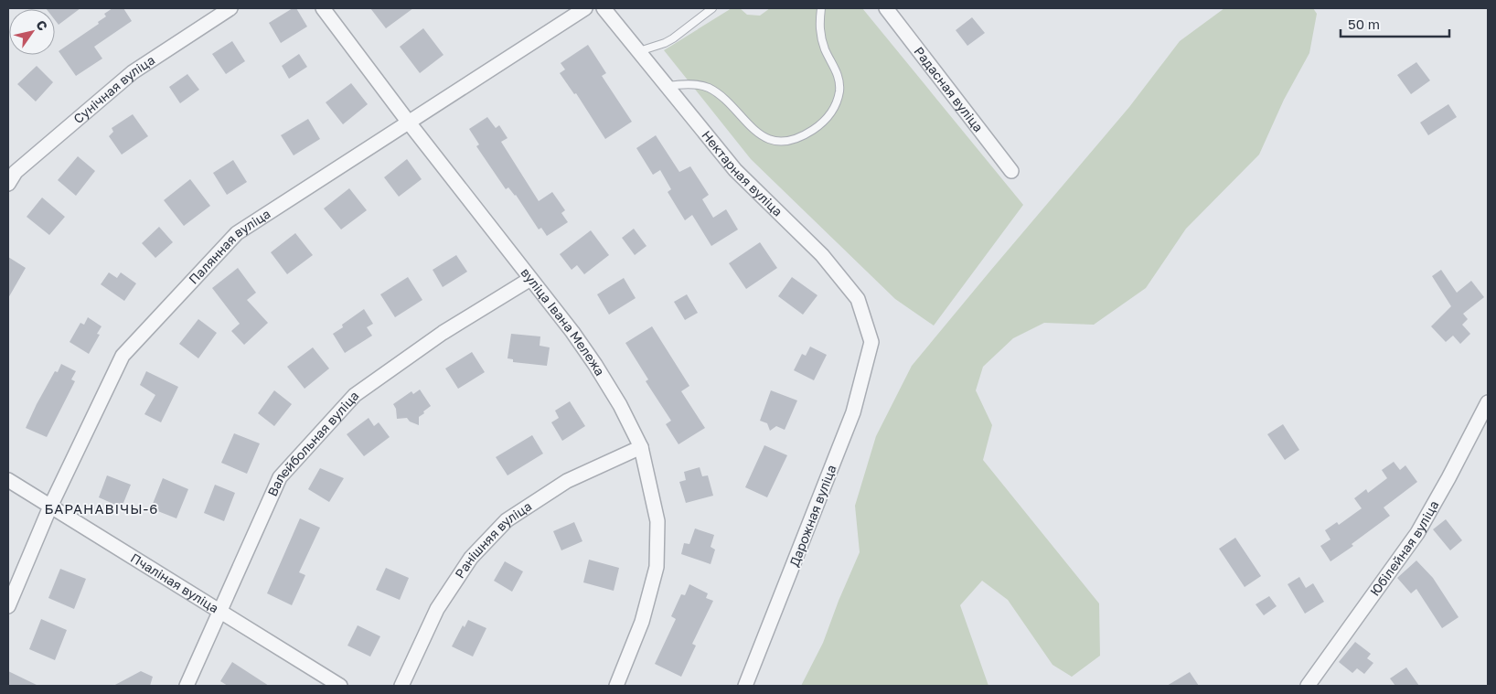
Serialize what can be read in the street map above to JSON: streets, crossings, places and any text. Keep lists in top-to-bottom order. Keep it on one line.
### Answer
{"streets":{"street":["Радасная вуліца","Сунічная вуліца","Нектарная вуліца","Палянная вуліца","вуліца Івана Мележа","Валейбольная вуліца","Дарожная вуліца","Ранішняя вуліца","Юбілейная вуліца","Пчаліная вуліца"]},"crossings":[["Нектарная вуліца","Дарожная вуліца"],["Палянная вуліца","вуліца Івана Мележа"],["Палянная вуліца","Пчаліная вуліца"],["вуліца Івана Мележа","Валейбольная вуліца"],["вуліца Івана Мележа","Ранішняя вуліца"],["Валейбольная вуліца","Пчаліная вуліца"]],"districts":["БАРАНАВІЧЫ-6"],"scale_bar":"50 m","north":"top right"}
